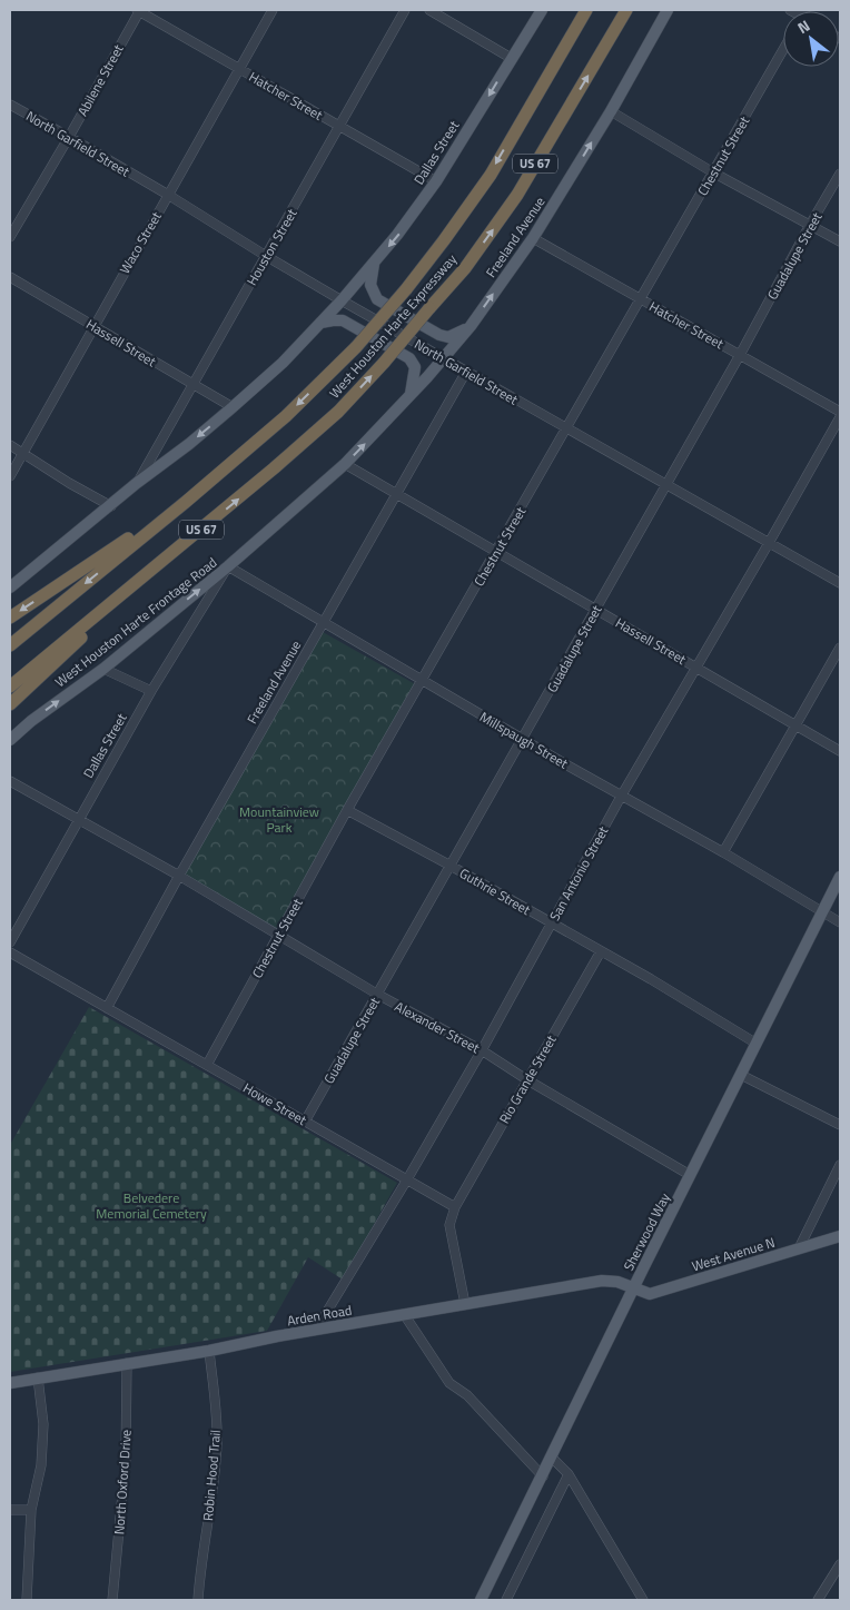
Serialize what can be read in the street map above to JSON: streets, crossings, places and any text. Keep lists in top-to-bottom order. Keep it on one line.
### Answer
{"streets":{"highway":["US 67","West Houston Harte Expressway"],"main road":["Dallas Street","Freeland Avenue","West Houston Harte Frontage Road","Sherwood Way","West Avenue N","Arden Road"],"street":["Abilene Street","Hatcher Street","North Garfield Street","Chestnut Street","Waco Street","Houston Street","Guadalupe Street","Hassell Street","Millspaugh Street","San Antonio Street","Guthrie Street","Alexander Street","Rio Grande Street","Howe Street","Robin Hood Trail","North Oxford Drive"]},"crossings":[["Abilene Street","Hatcher Street"],["Abilene Street","North Garfield Street"],["Hatcher Street","Dallas Street"],["Hatcher Street","Chestnut Street"],["Hatcher Street","Freeland Avenue"],["Hatcher Street","Waco Street"],["Hatcher Street","Houston Street"],["Hatcher Street","Guadalupe Street"],["North Garfield Street","Dallas Street"],["North Garfield Street","Chestnut Street"],["North Garfield Street","Freeland Avenue"],["North Garfield Street","Waco Street"],["North Garfield Street","Houston Street"],["North Garfield Street","Guadalupe Street"],["North Garfield Street","West Houston Harte Frontage Road"],["North Garfield Street","San Antonio Street"],["Dallas Street","West Houston Harte Frontage Road"],["Dallas Street","Millspaugh Street"],["Dallas Street","Alexander Street"],["Chestnut Street","Hassell Street"],["Chestnut Street","Millspaugh Street"],["Chestnut Street","Guthrie Street"],["Chestnut Street","Alexander Street"],["Chestnut Street","Howe Street"],["Freeland Avenue","Hassell Street"],["Freeland Avenue","West Houston Harte Frontage Road"],["Freeland Avenue","Millspaugh Street"],["Freeland Avenue","Alexander Street"],["Freeland Avenue","Howe Street"],["Waco Street","Hassell Street"],["Houston Street","Hassell Street"],["Guadalupe Street","Hassell Street"],["Guadalupe Street","Millspaugh Street"],["Guadalupe Street","Guthrie Street"],["Guadalupe Street","Alexander Street"],["Guadalupe Street","Howe Street"],["Hassell Street","West Houston Harte Frontage Road"],["Hassell Street","San Antonio Street"],["West Houston Harte Frontage Road","Millspaugh Street"],["Millspaugh Street","San Antonio Street"],["Millspaugh Street","Sherwood Way"],["San Antonio Street","Guthrie Street"],["San Antonio Street","Alexander Street"],["San Antonio Street","Howe Street"],["San Antonio Street","Arden Road"],["Guthrie Street","Rio Grande Street"],["Guthrie Street","Sherwood Way"],["Alexander Street","Rio Grande Street"],["Alexander Street","Sherwood Way"],["Rio Grande Street","Howe Street"],["Sherwood Way","West Avenue N"],["Sherwood Way","Arden Road"],["West Avenue N","Arden Road"],["Arden Road","Robin Hood Trail"],["Arden Road","North Oxford Drive"]],"one_way":["West Houston Harte Frontage Road"],"parks":["Mountainview Park","Belvedere Memorial Cemetery"],"north":"top left"}
